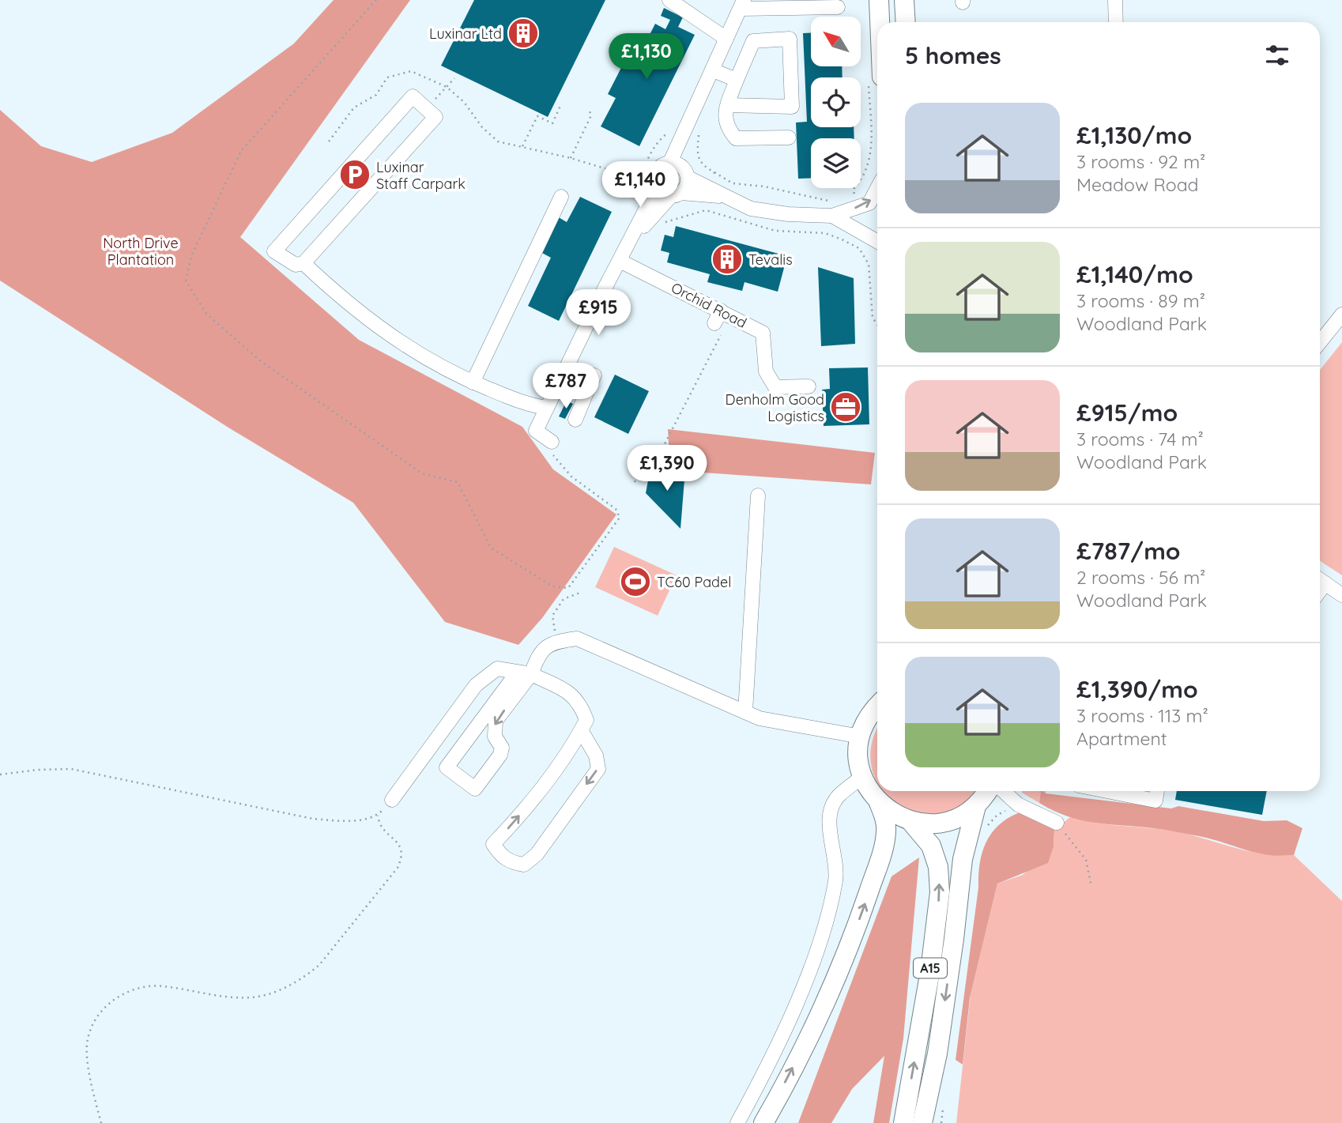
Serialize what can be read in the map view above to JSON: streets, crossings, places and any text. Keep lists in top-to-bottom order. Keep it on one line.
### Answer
{"streets":{"highway":["A15"],"street":["Orchid Road"]},"parks":["North Drive Plantation"],"places":{"building":["Luxinar Ltd","Tevalis"],"parking":["Luxinar Staff Carpark"],"office":["Denholm Good Logistics"],"sports":["TC60 Padel"]},"north":"top left","page":{"heading":"5 homes","price":["£1,130","£1,140","£915","£787","£1,390"],"list":[{"name":"£1,130/mo","note":"3 rooms · 92 m² · Meadow Road"},{"name":"£1,140/mo","note":"3 rooms · 89 m² · Woodland Park"},{"name":"£915/mo","note":"3 rooms · 74 m² · Woodland Park"},{"name":"£787/mo","note":"2 rooms · 56 m² · Woodland Park"},{"name":"£1,390/mo","note":"3 rooms · 113 m² · Apartment"}]}}
